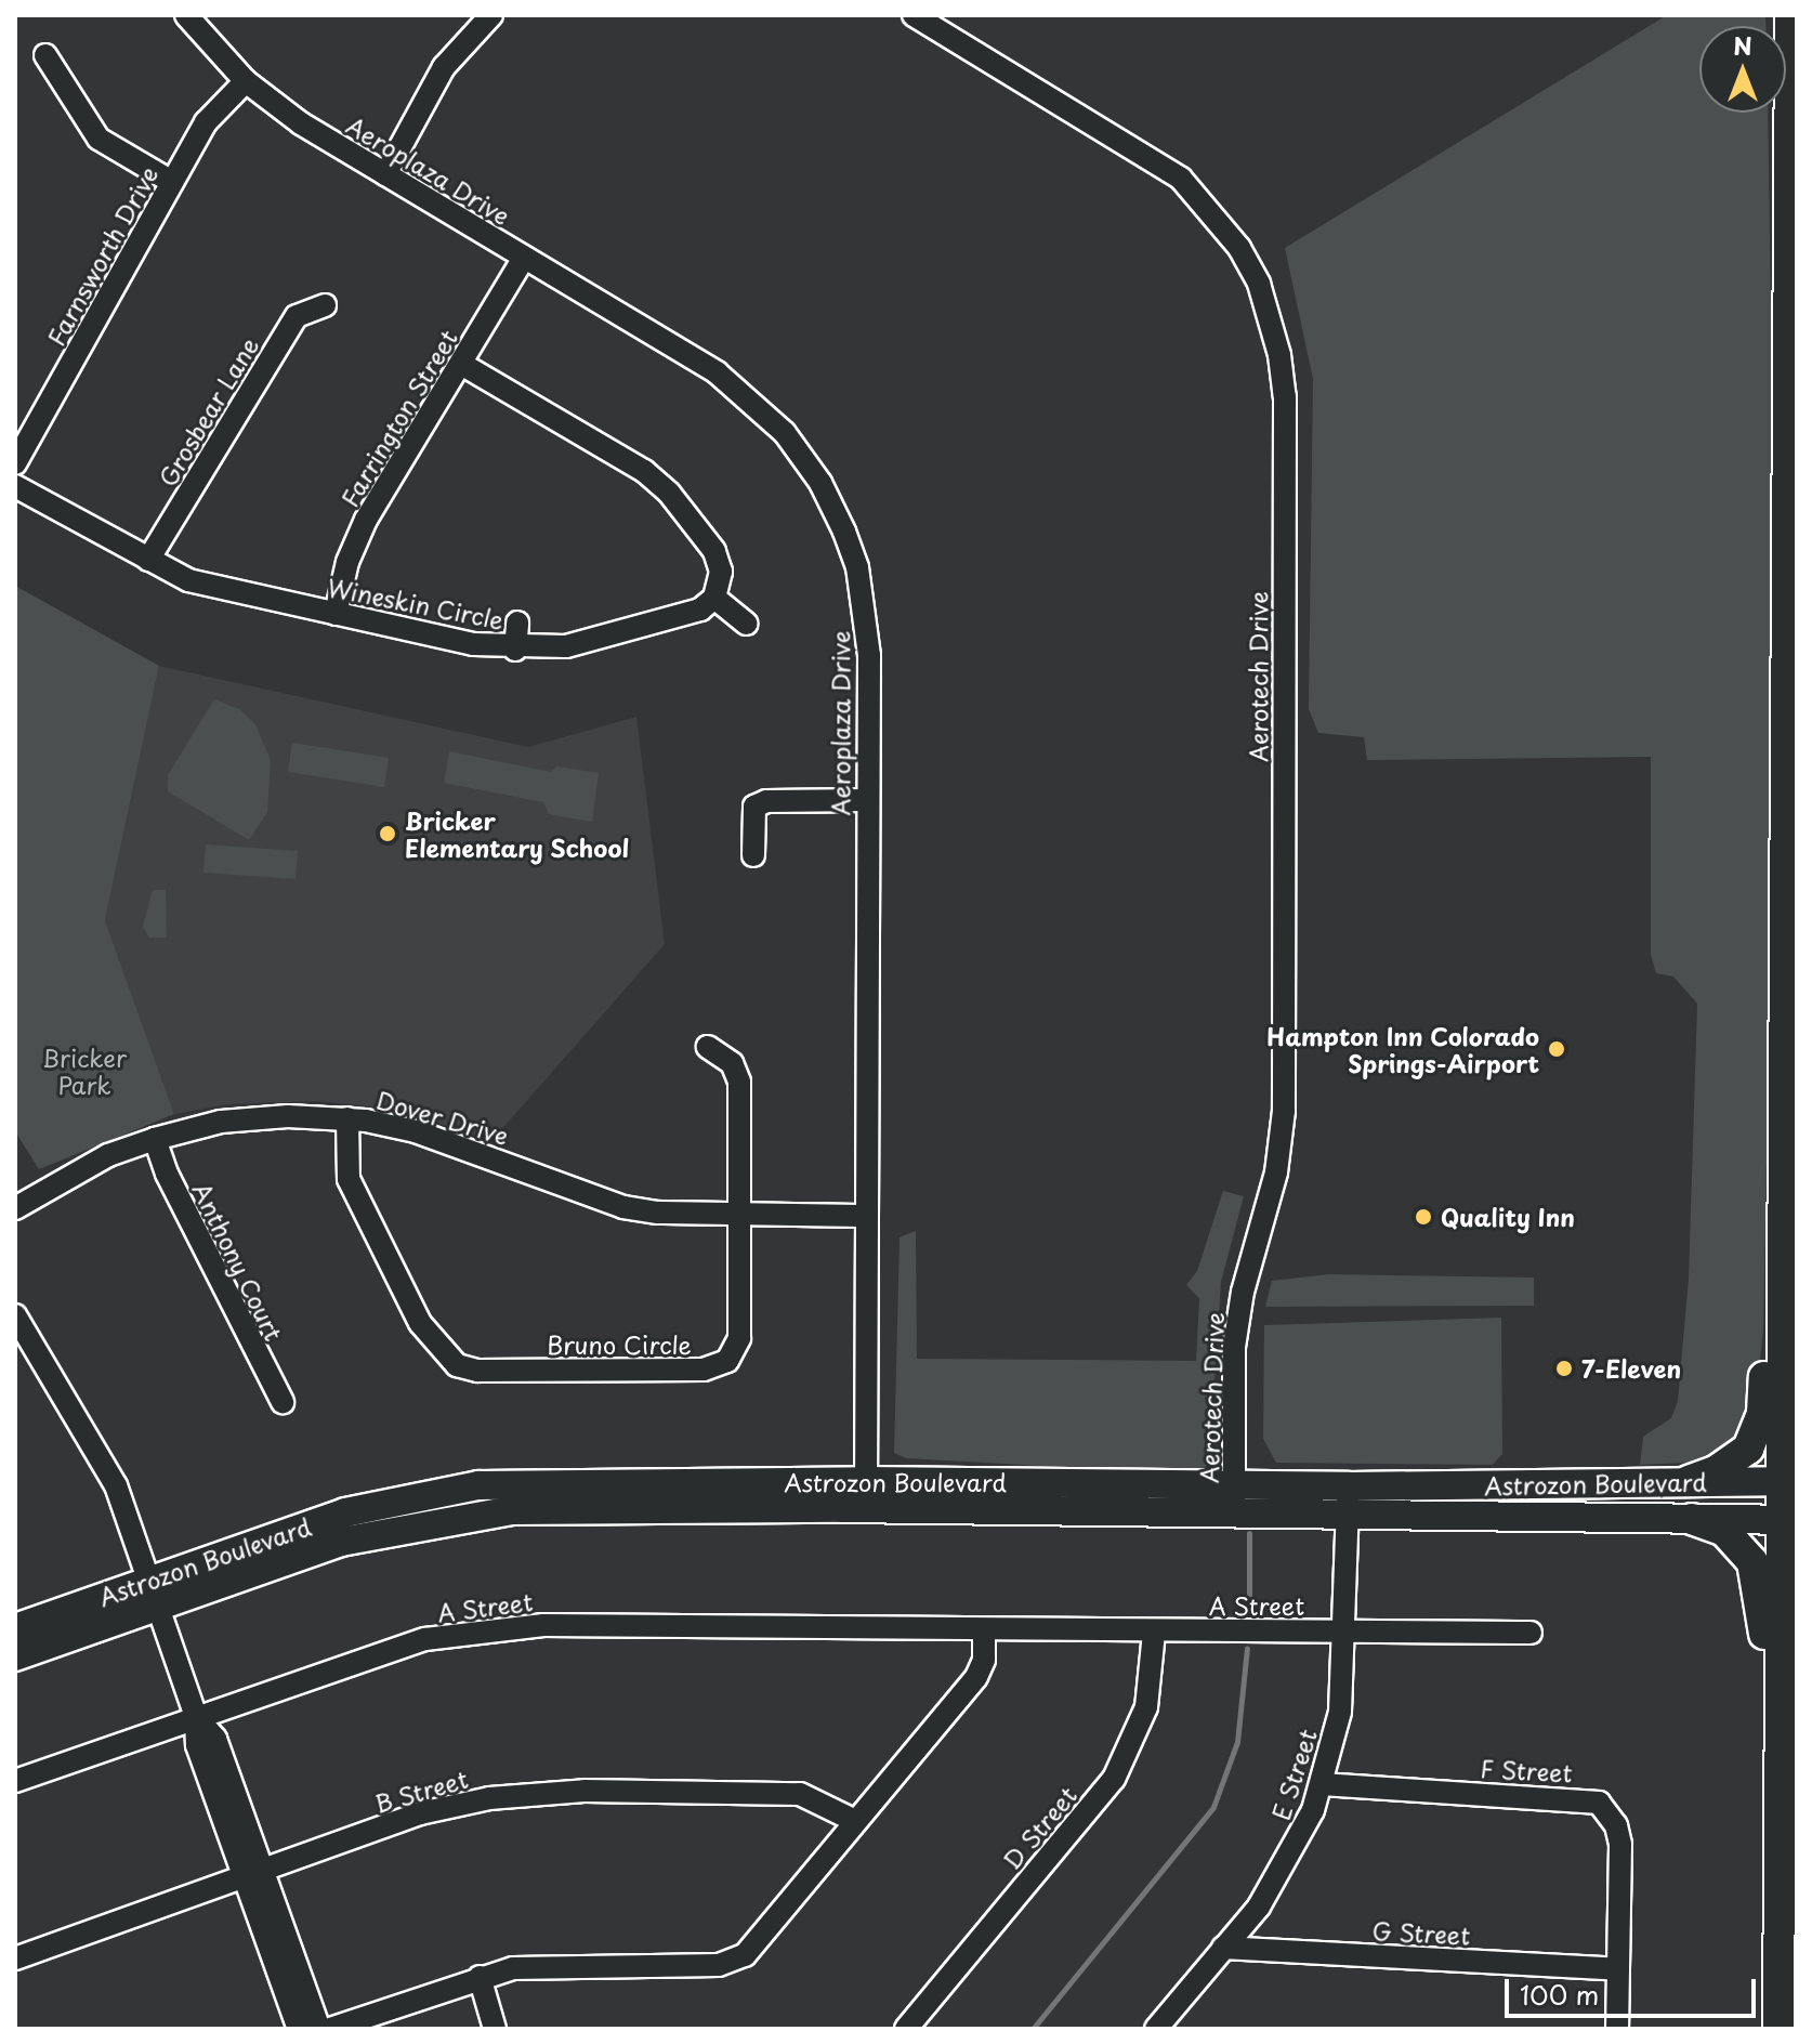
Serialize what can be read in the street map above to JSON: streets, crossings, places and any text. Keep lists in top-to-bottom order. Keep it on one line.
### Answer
{"streets":{"main road":["Astrozon Boulevard"],"street":["Aeroplaza Drive","Farnsworth Drive","Grosbear Lane","Farrington Street","Wineskin Circle","Aerotech Drive","Dover Drive","Anthony Court","Bruno Circle","A Street","F Street","E Street","B Street","D Street","G Street"]},"crossings":[["Aeroplaza Drive","Farnsworth Drive"],["Aeroplaza Drive","Farrington Street"],["Aeroplaza Drive","Dover Drive"],["Aeroplaza Drive","Astrozon Boulevard"],["Grosbear Lane","Wineskin Circle"],["Farrington Street","Wineskin Circle"],["Aerotech Drive","Astrozon Boulevard"],["Dover Drive","Anthony Court"],["Dover Drive","Bruno Circle"],["Astrozon Boulevard","E Street"],["A Street","E Street"],["A Street","D Street"],["F Street","E Street"],["F Street","G Street"],["E Street","G Street"]],"parks":["Bricker Park"],"places":["Bricker Elementary School","Hampton Inn Colorado Springs-Airport","Quality Inn","7-Eleven"],"scale_bar":"100 m","north":"top"}
